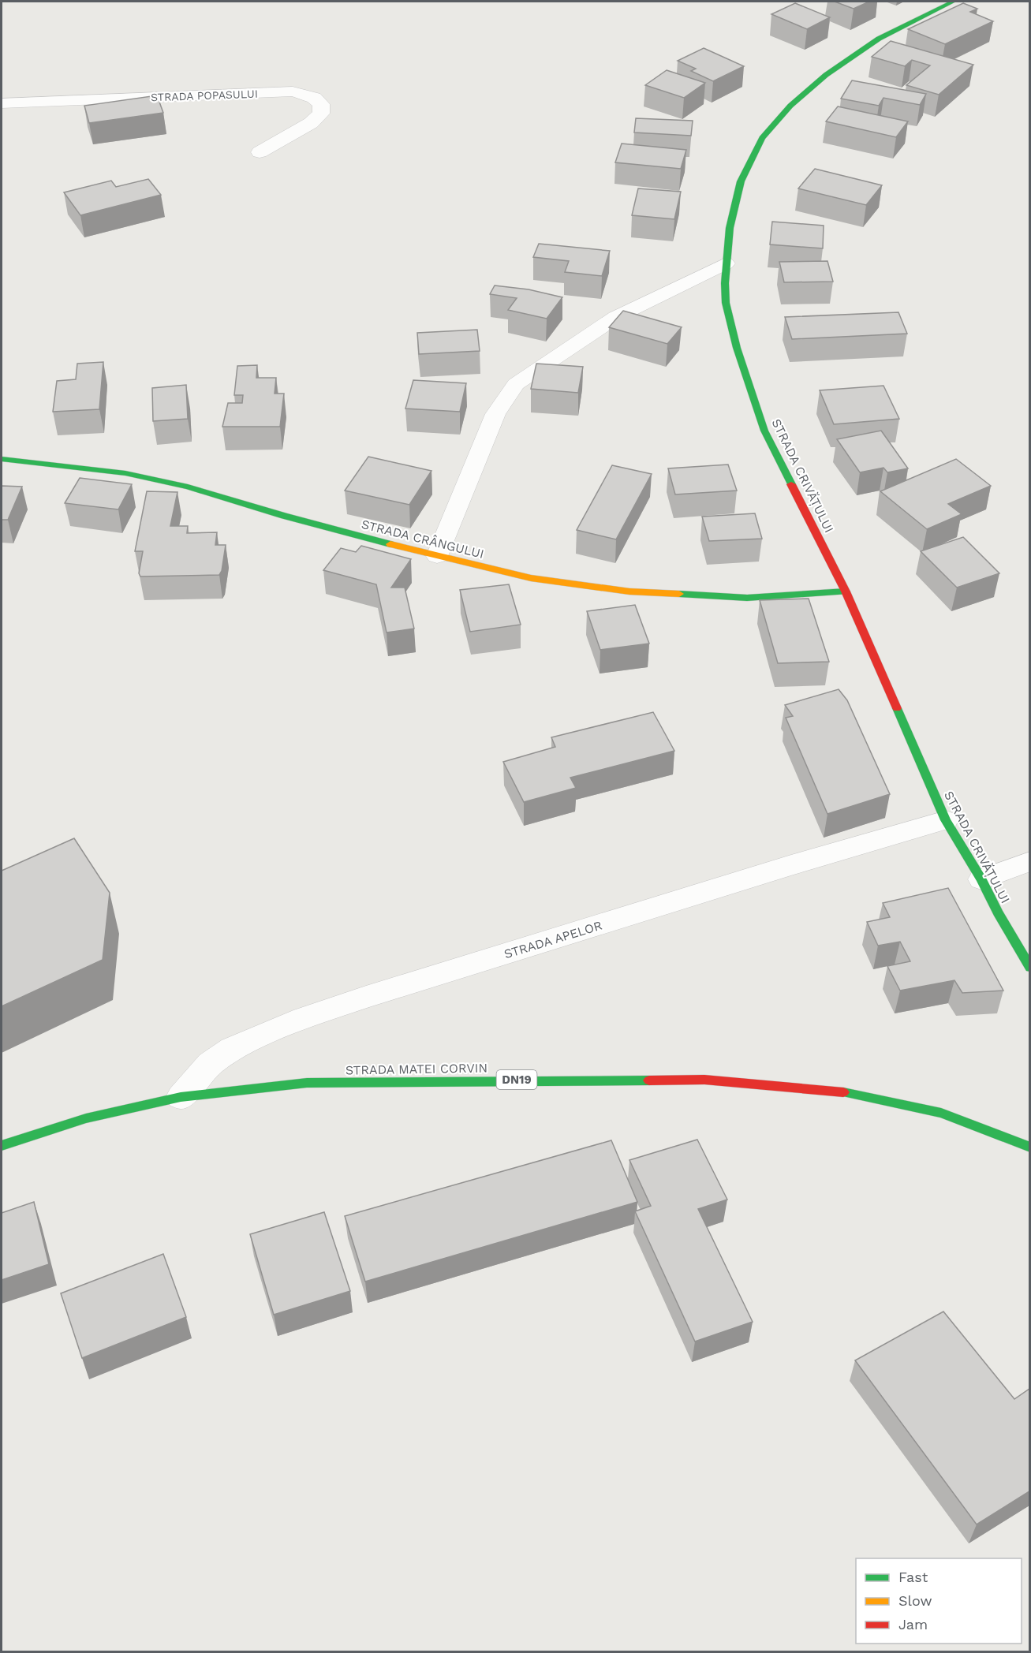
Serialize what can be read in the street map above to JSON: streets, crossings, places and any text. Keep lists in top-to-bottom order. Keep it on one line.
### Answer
{"streets":{"street":["STRADA POPASULUI","STRADA CRIVĂȚULUI","STRADA CRÂNGULUI","STRADA APELOR","STRADA MATEI CORVIN","DN19"]},"crossings":[["STRADA CRIVĂȚULUI","STRADA CRÂNGULUI"],["STRADA CRIVĂȚULUI","STRADA APELOR"],["STRADA APELOR","STRADA MATEI CORVIN"]],"legend":["Fast","Slow","Jam"]}
